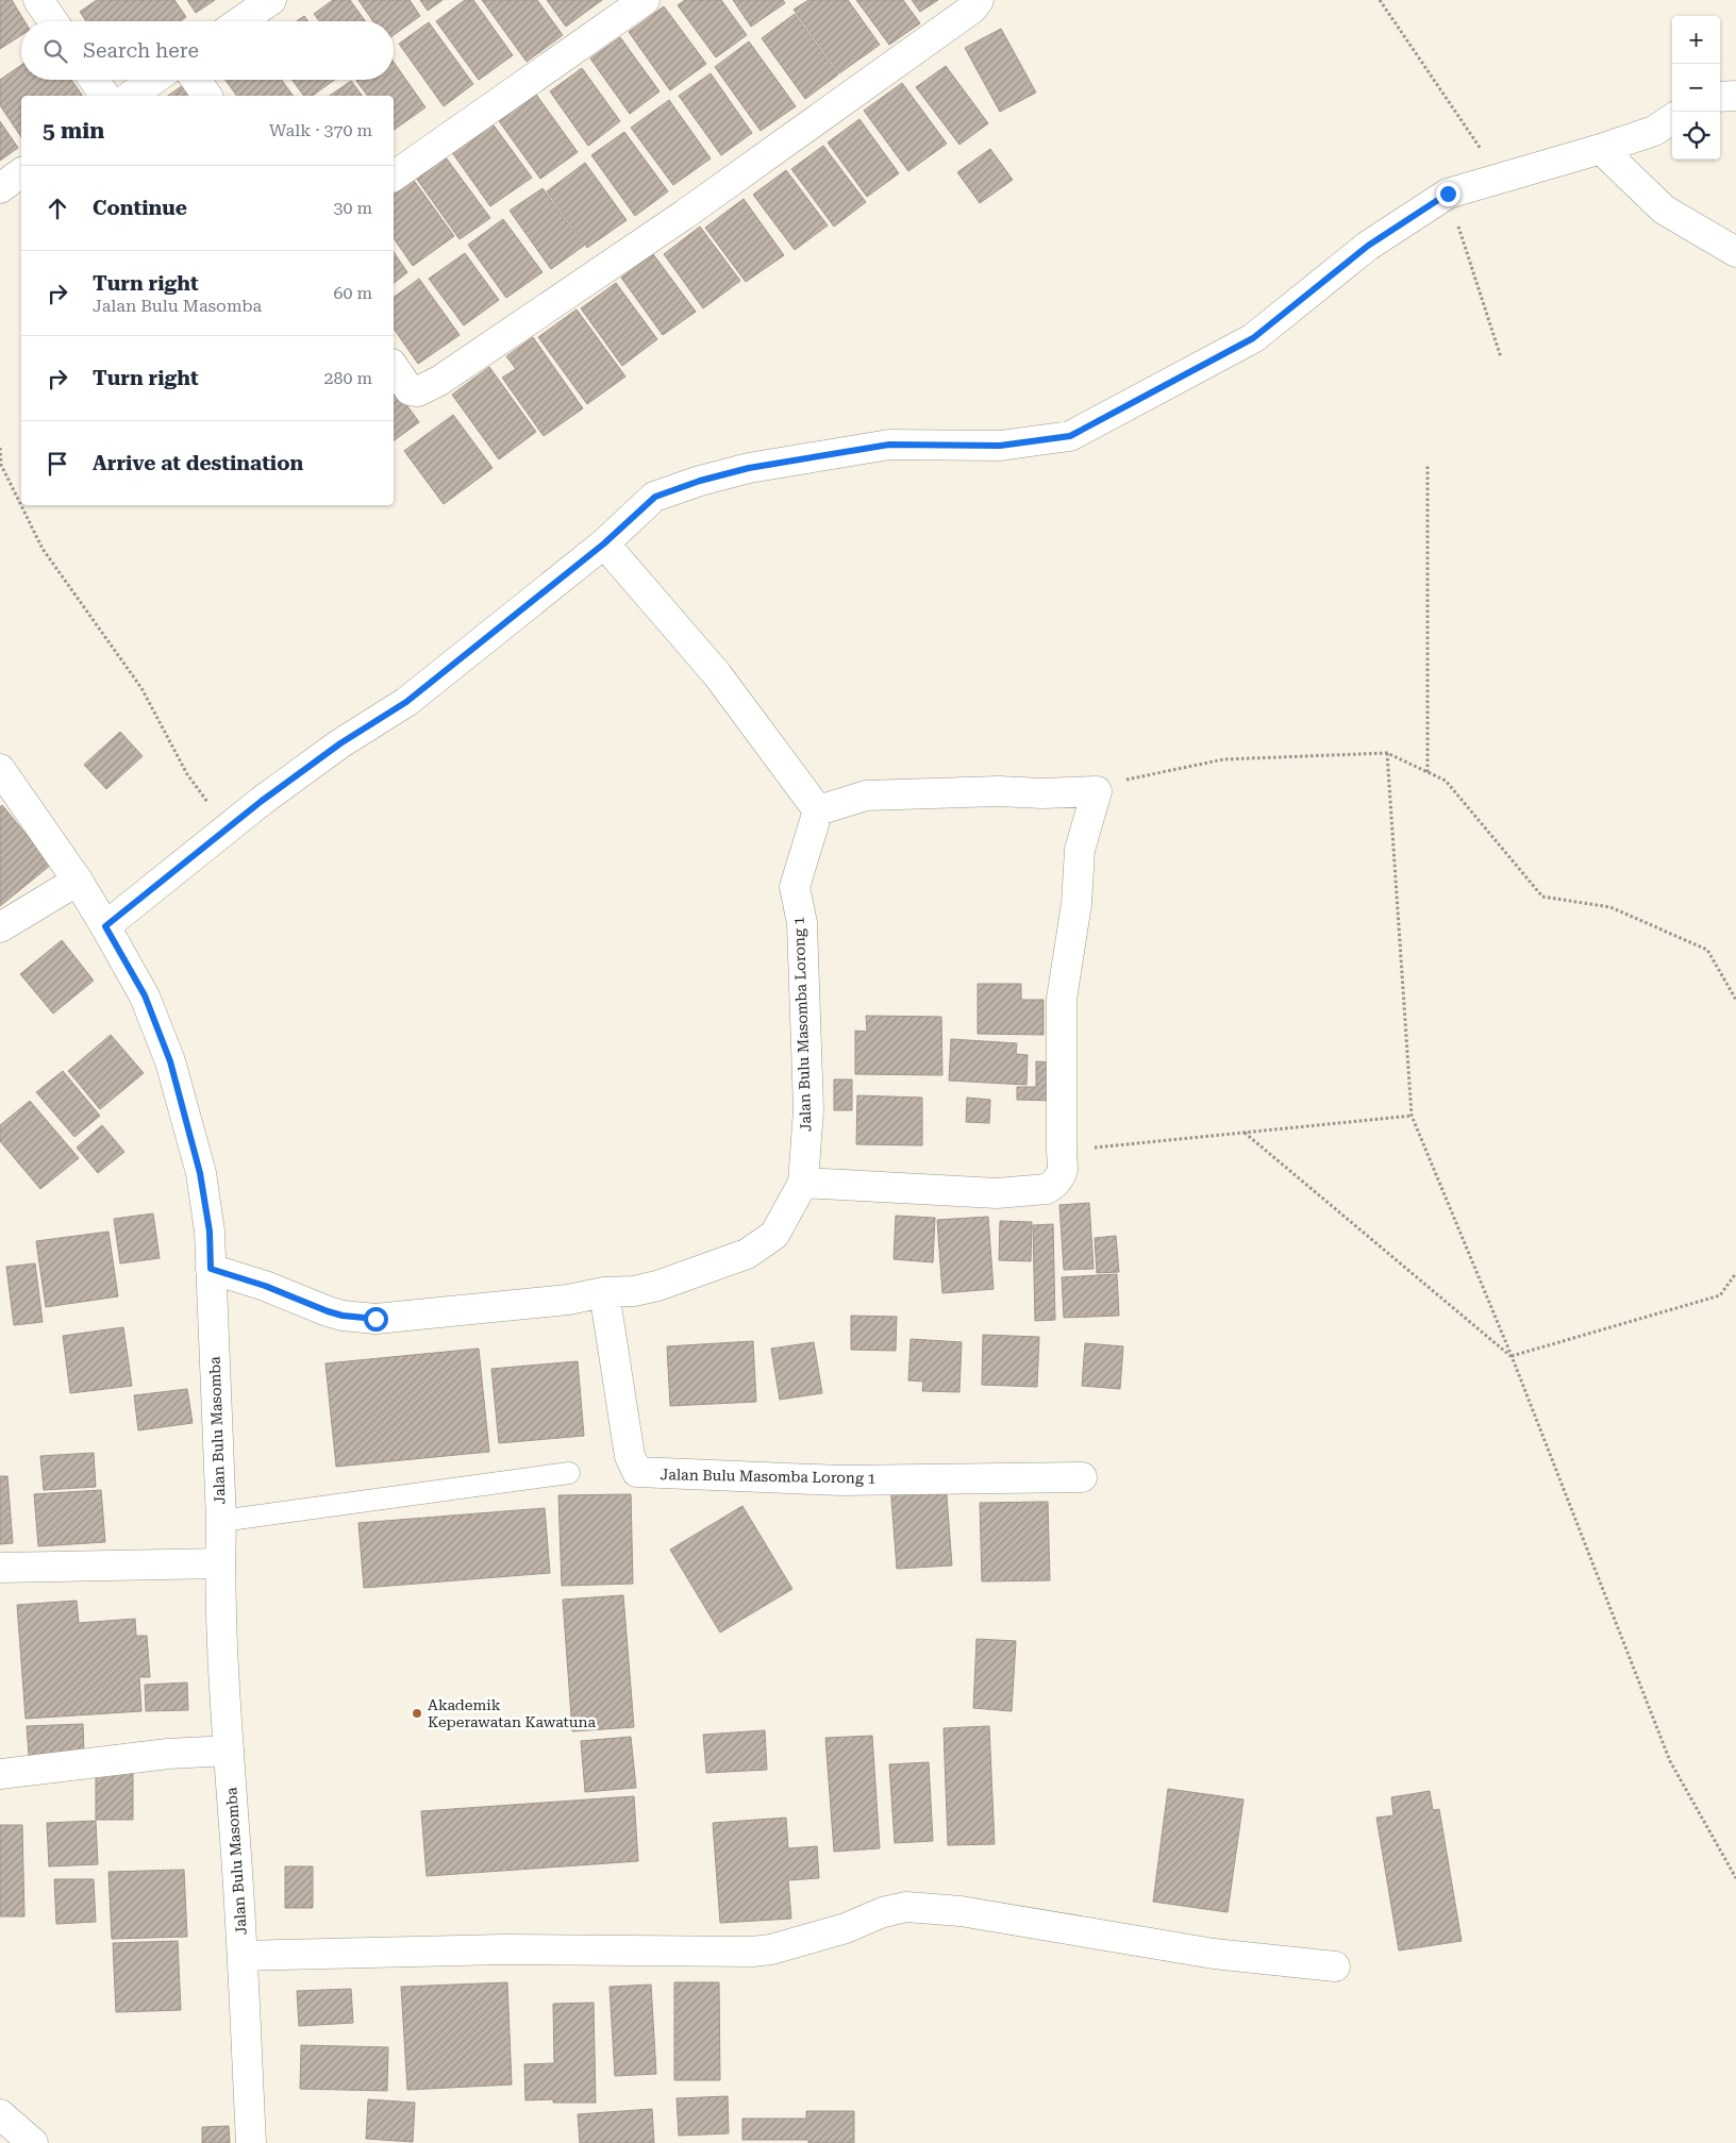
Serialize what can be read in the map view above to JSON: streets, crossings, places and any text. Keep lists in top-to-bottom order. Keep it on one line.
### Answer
{"streets":{"street":["Jalan Bulu Masomba Lorong 1","Jalan Bulu Masomba"]},"crossings":[["Jalan Bulu Masomba Lorong 1","Jalan Bulu Masomba"]],"places":["Akademik Keperawatan Kawatuna"],"page":{"map_buttons":["+","−"],"search":"Search here","heading":["5 min","Walk · 370 m"],"list":[["Continue","30 m"],["Turn right","Jalan Bulu Masomba","60 m"],["Turn right","280 m"],"Arrive at destination"]}}
